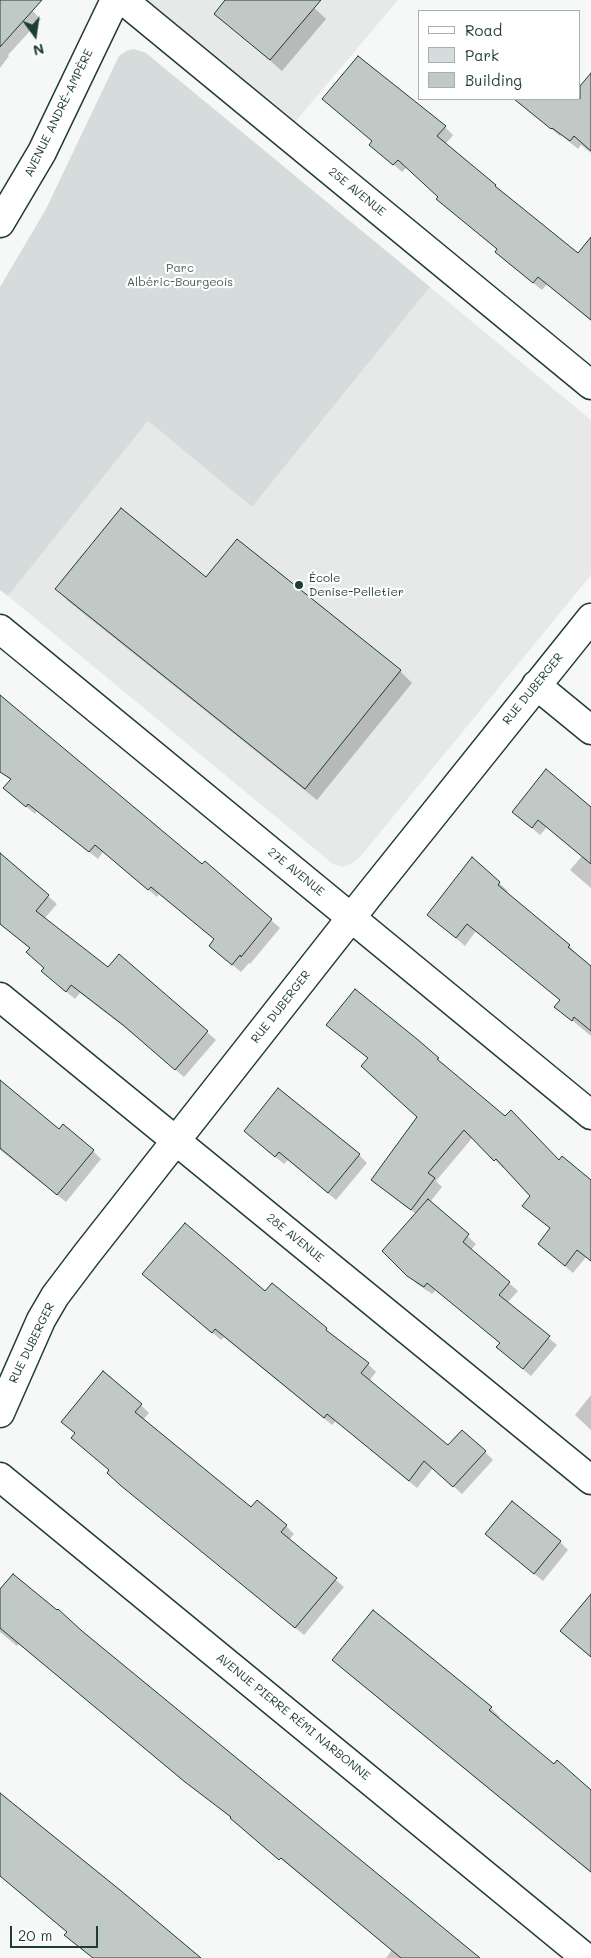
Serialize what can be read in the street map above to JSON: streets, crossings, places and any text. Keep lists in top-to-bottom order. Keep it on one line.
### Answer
{"streets":{"street":["AVENUE ANDRÉ-AMPÈRE","25E AVENUE","RUE DUBERGER","27E AVENUE","28E AVENUE","AVENUE PIERRE RÉMI NARBONNE"]},"crossings":[["RUE DUBERGER","27E AVENUE"],["RUE DUBERGER","28E AVENUE"]],"parks":["Parc Albéric-Bourgeois"],"places":["École Denise-Pelletier"],"legend":["Road","Park","Building"],"scale_bar":"20 m","north":"bottom"}
